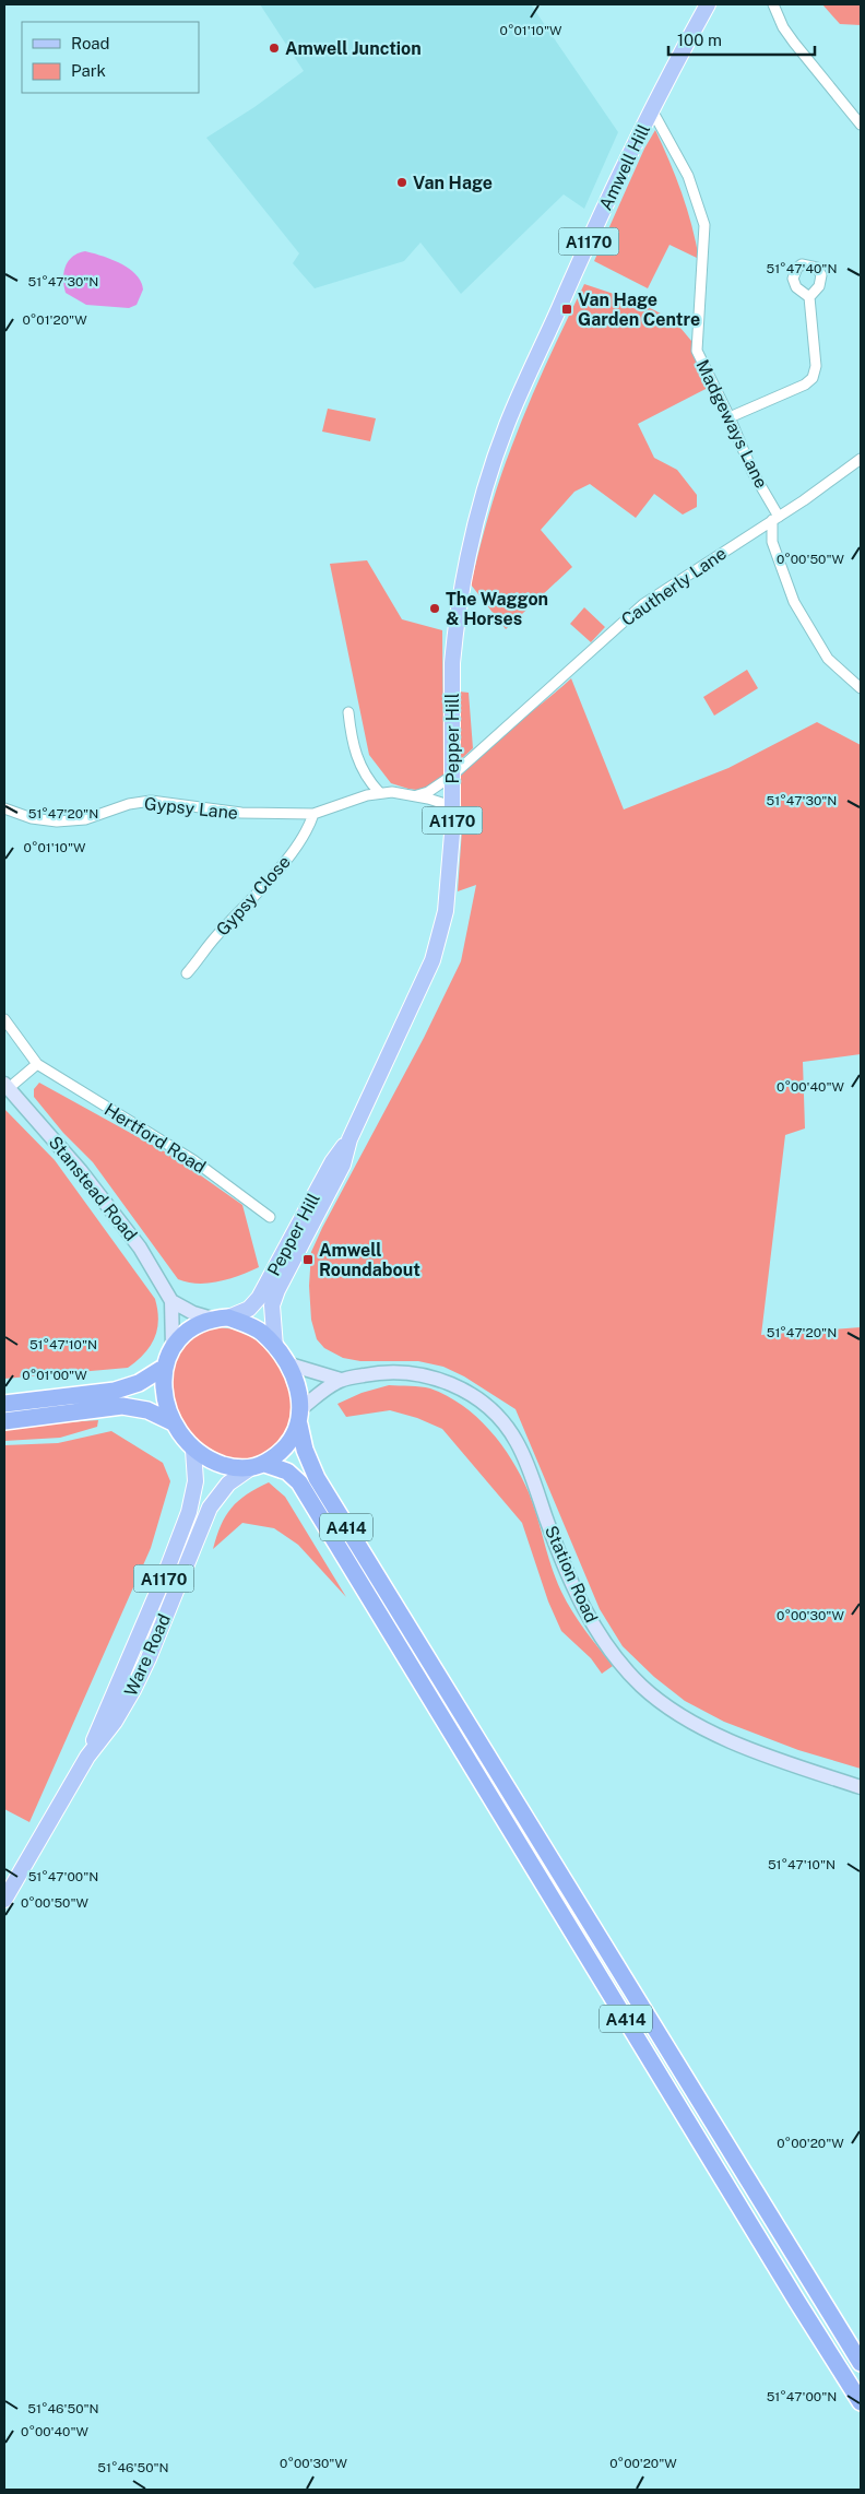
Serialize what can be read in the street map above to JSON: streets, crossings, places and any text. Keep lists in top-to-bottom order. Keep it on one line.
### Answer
{"streets":{"highway":["A414"],"main road":["Amwell Hill","A1170","Pepper Hill","Stanstead Road","Station Road","Ware Road"],"street":["Madgeways Lane","Cautherly Lane","Gypsy Lane","Gypsy Close","Hertford Road"]},"crossings":[["Amwell Hill","Madgeways Lane"],["Amwell Hill","Pepper Hill"],["Madgeways Lane","Cautherly Lane"],["Cautherly Lane","Pepper Hill"],["Pepper Hill","Gypsy Lane"],["Pepper Hill","Stanstead Road"],["Pepper Hill","A414"],["Pepper Hill","Station Road"],["Pepper Hill","Ware Road"],["Gypsy Lane","Gypsy Close"],["Stanstead Road","A414"],["Stanstead Road","Station Road"],["Stanstead Road","Ware Road"],["A414","Station Road"],["A414","Ware Road"],["Station Road","Ware Road"]],"places":{"other":["Amwell Junction","Van Hage","The Waggon & Horses"],"transit":["Van Hage Garden Centre","Amwell Roundabout"]},"legend":["Road","Park"],"scale_bar":"100 m","coordinates":["0°01'10\"W","51°47'40\"N","51°47'30\"N","0°01'20\"W","0°00'50\"W","51°47'20\"N","0°00'40\"W","51°47'10\"N","0°01'00\"W","0°00'30\"W","51°47'00\"N","0°00'20\"W","51°46'50\"N"]}
